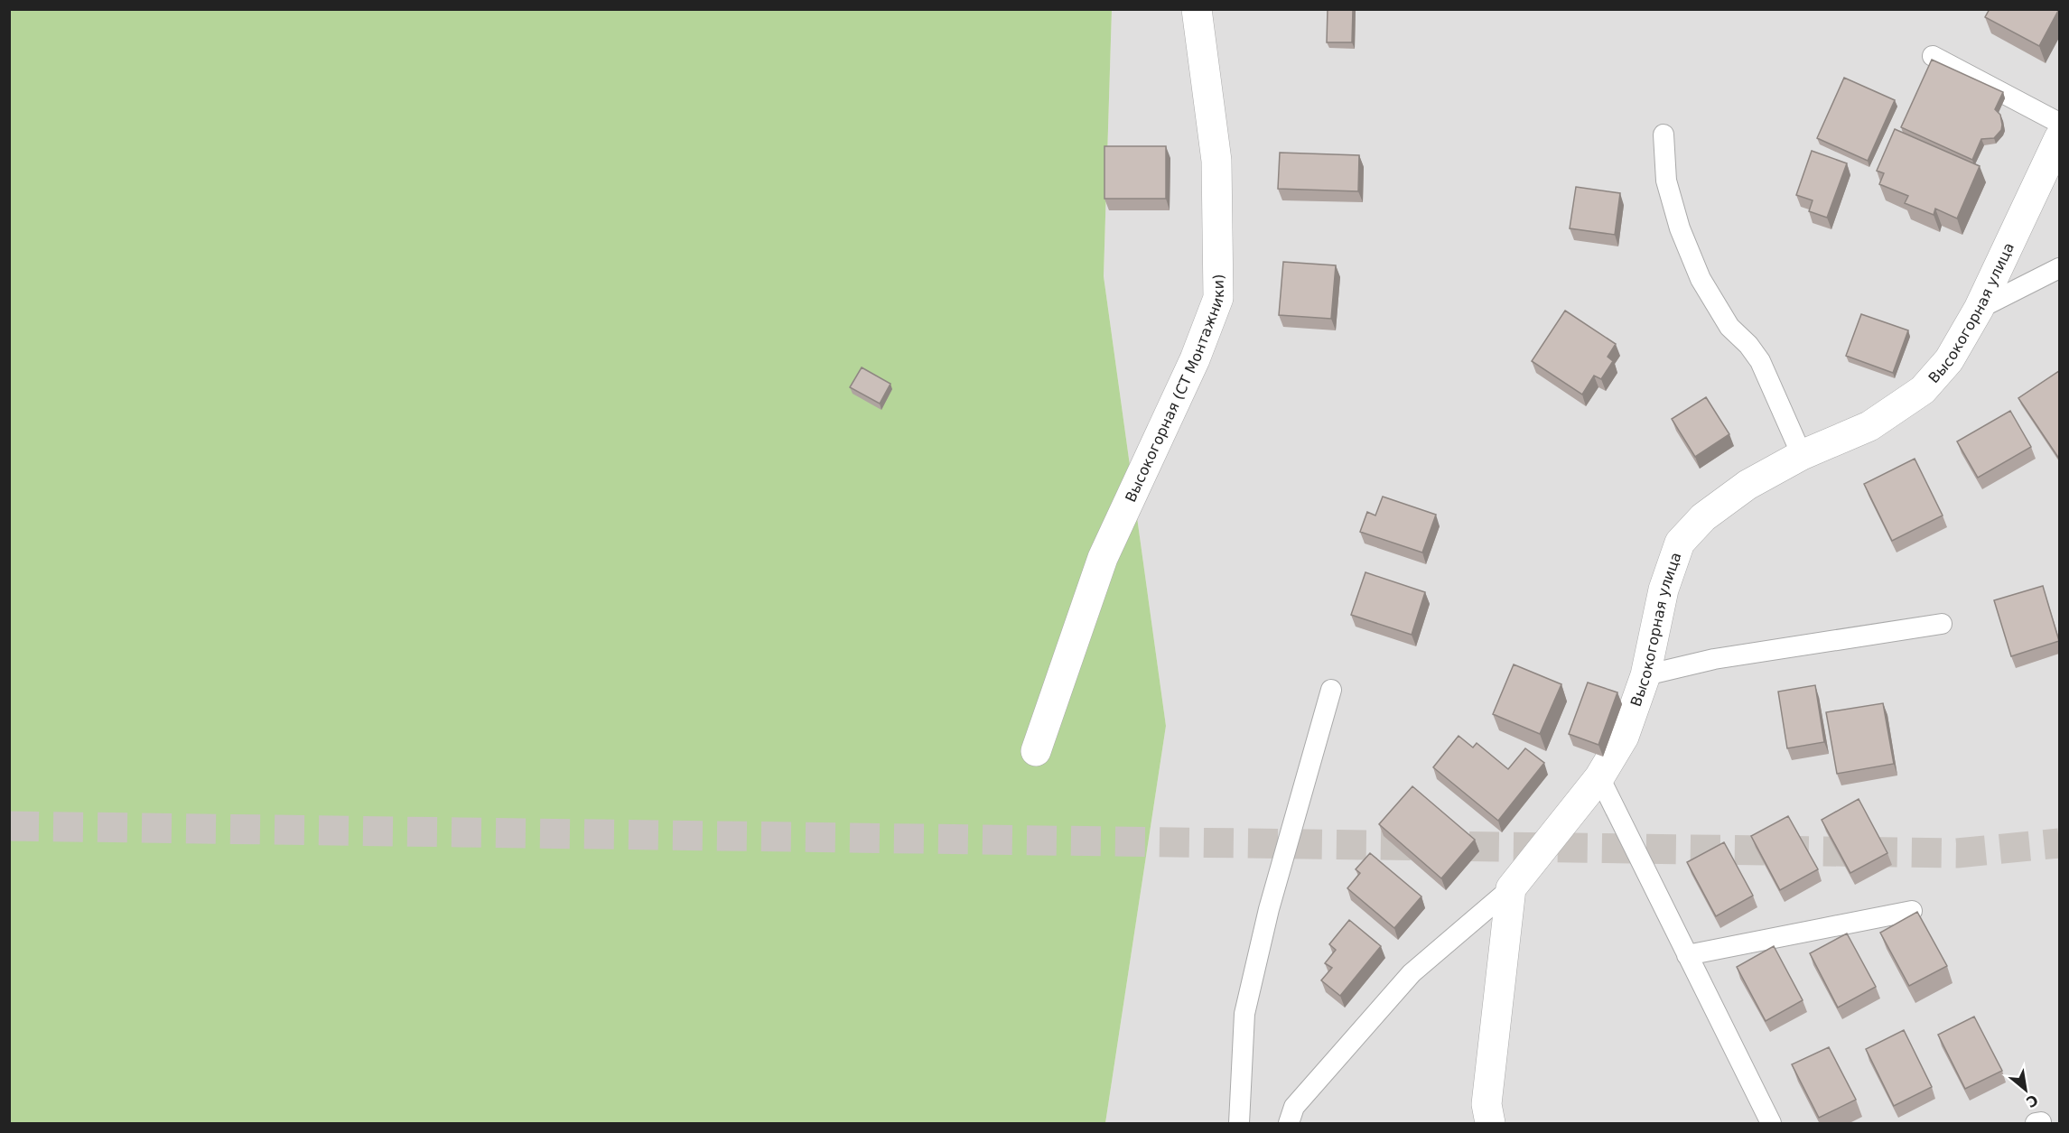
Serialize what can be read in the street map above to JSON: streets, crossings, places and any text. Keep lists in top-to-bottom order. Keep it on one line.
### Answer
{"streets":{"street":["Высокогорная улица","Высокогорная (СТ Монтажники)"]},"north":"bottom right"}
